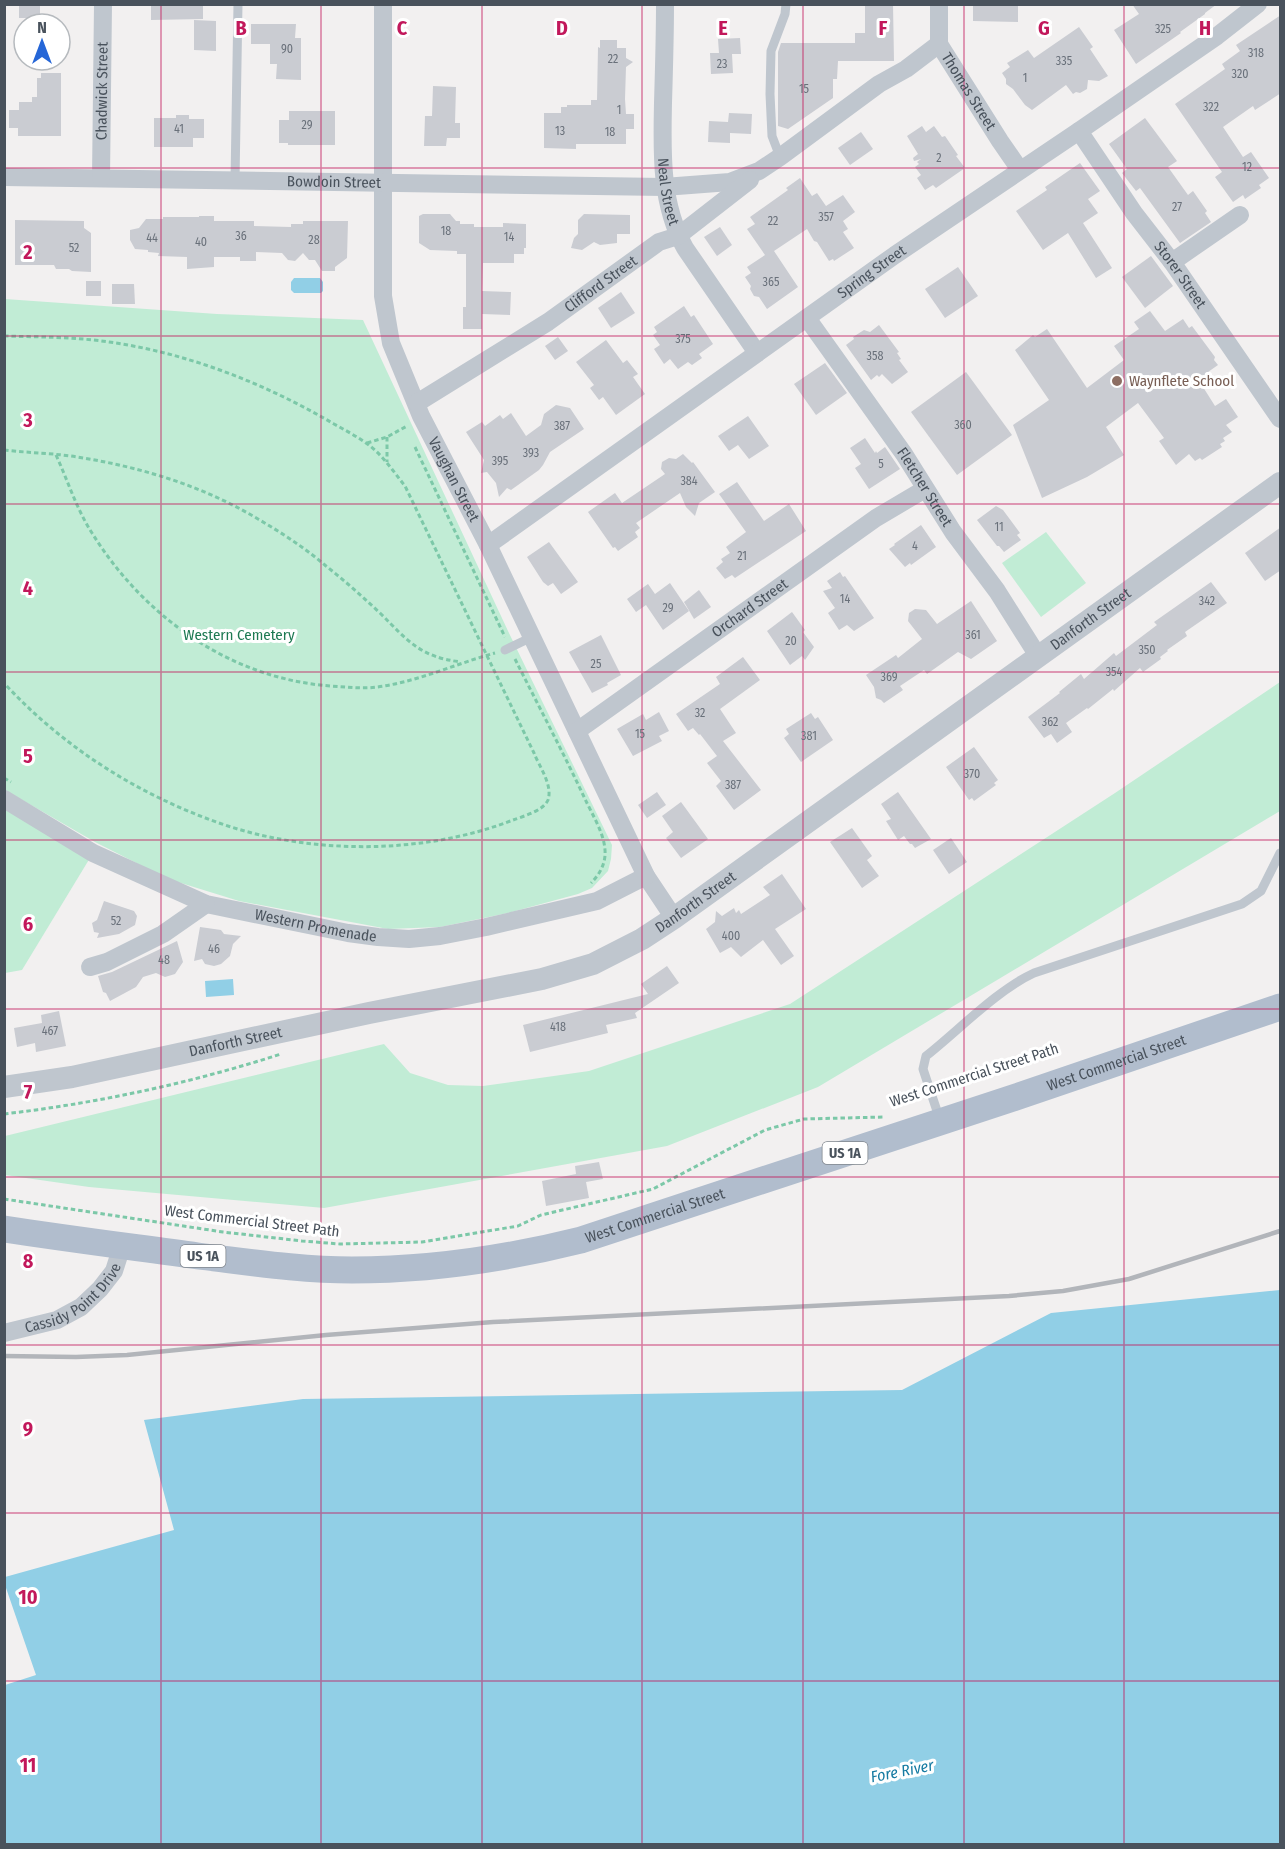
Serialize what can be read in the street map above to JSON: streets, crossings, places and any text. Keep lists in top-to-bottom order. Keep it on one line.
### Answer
{"streets":{"main road":["West Commercial Street","US 1A"],"street":["Chadwick Street","Thomas Street","Bowdoin Street","Neal Street","Spring Street","Storer Street","Clifford Street","Vaughan Street","Fletcher Street","Orchard Street","Danforth Street","Western Promenade","Cassidy Point Drive"],"path":["West Commercial Street Path"]},"crossings":[["Chadwick Street","Bowdoin Street"],["Thomas Street","Spring Street"],["Thomas Street","Clifford Street"],["Bowdoin Street","Neal Street"],["Bowdoin Street","Clifford Street"],["Bowdoin Street","Vaughan Street"],["Neal Street","Spring Street"],["Neal Street","Clifford Street"],["Spring Street","Storer Street"],["Spring Street","Vaughan Street"],["Spring Street","Fletcher Street"],["Clifford Street","Vaughan Street"],["Vaughan Street","Orchard Street"],["Vaughan Street","Danforth Street"],["Vaughan Street","Western Promenade"],["Fletcher Street","Orchard Street"],["Fletcher Street","Danforth Street"],["West Commercial Street","Cassidy Point Drive"]],"water":["Fore River"],"parks":["Western Cemetery"],"places":["Waynflete School"],"house_numbers":["325","90","318","22","335","23","320","1","15","322","1","29","41","13","18","2","12","27","357","22","18","36","14","44","28","40","52","365","375","358","360","387","393","395","5","384","11","4","21","14","342","29","361","20","350","25","354","369","32","362","15","381","370","387","52","400","46","48","418","467"],"north":"top","grid":{"columns":["B","C","D","E","F","G","H"],"rows":["2","3","4","5","6","7","8","9","10","11"]}}
